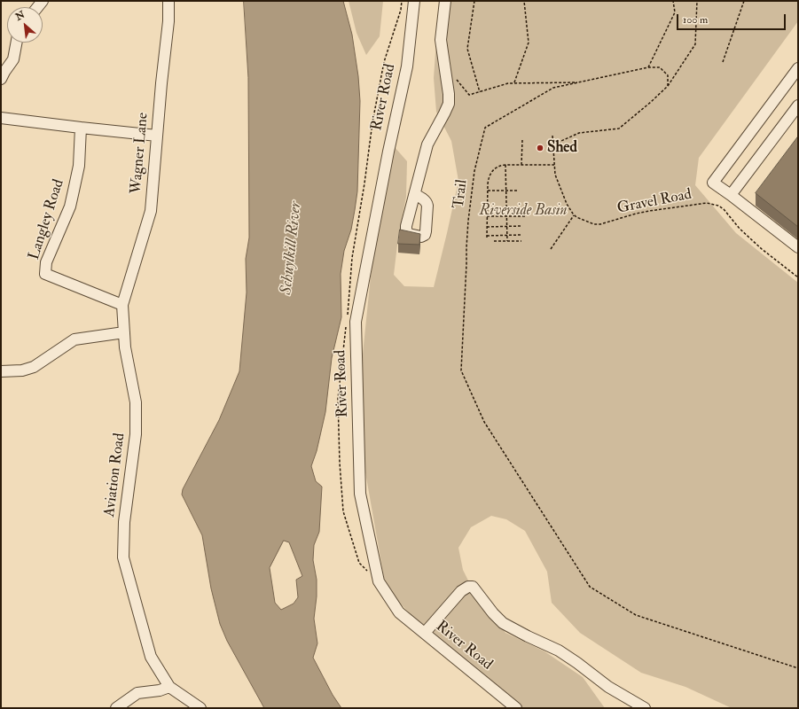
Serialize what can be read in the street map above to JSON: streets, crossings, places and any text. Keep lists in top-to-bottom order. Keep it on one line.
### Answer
{"streets":{"street":["River Road","Wagner Lane","Langley Road","Aviation Road"],"path":["Trail","Gravel Road"]},"crossings":[["Wagner Lane","Langley Road"],["Wagner Lane","Aviation Road"],["Langley Road","Aviation Road"]],"water":["Schuylkill River"],"parks":["Riverside Basin"],"places":["Shed"],"scale_bar":"100 m","north":"top left"}
